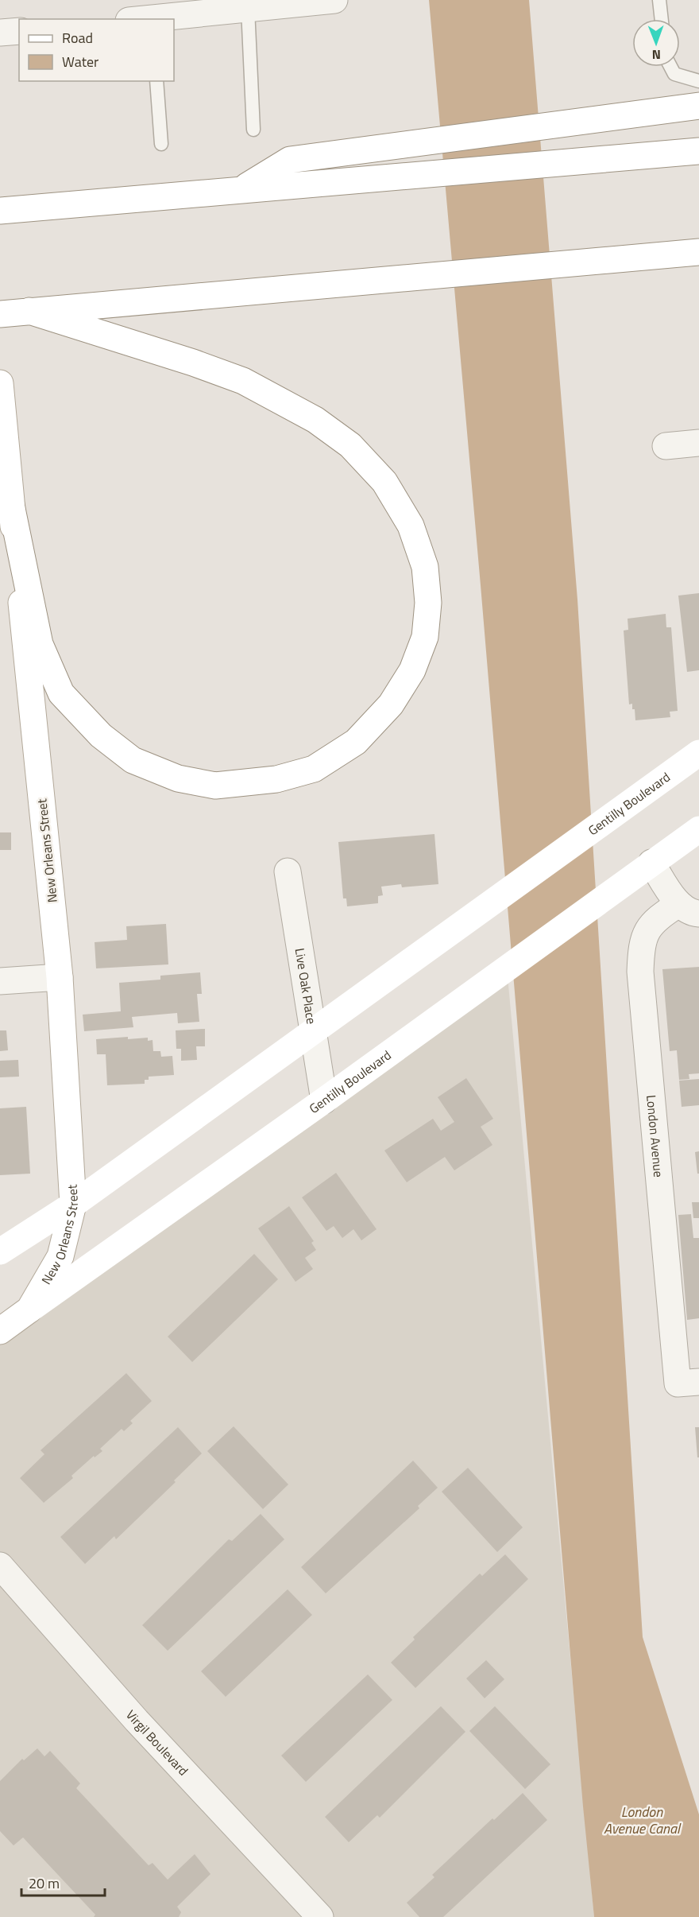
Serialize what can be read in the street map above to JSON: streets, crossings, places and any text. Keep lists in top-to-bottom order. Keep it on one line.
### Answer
{"streets":{"main road":["Gentilly Boulevard","New Orleans Street"],"street":["Live Oak Place","London Avenue","Virgil Boulevard"]},"crossings":[["Gentilly Boulevard","New Orleans Street"],["Gentilly Boulevard","Live Oak Place"]],"water":["London Avenue Canal"],"legend":["Road","Water"],"scale_bar":"20 m","north":"bottom"}
